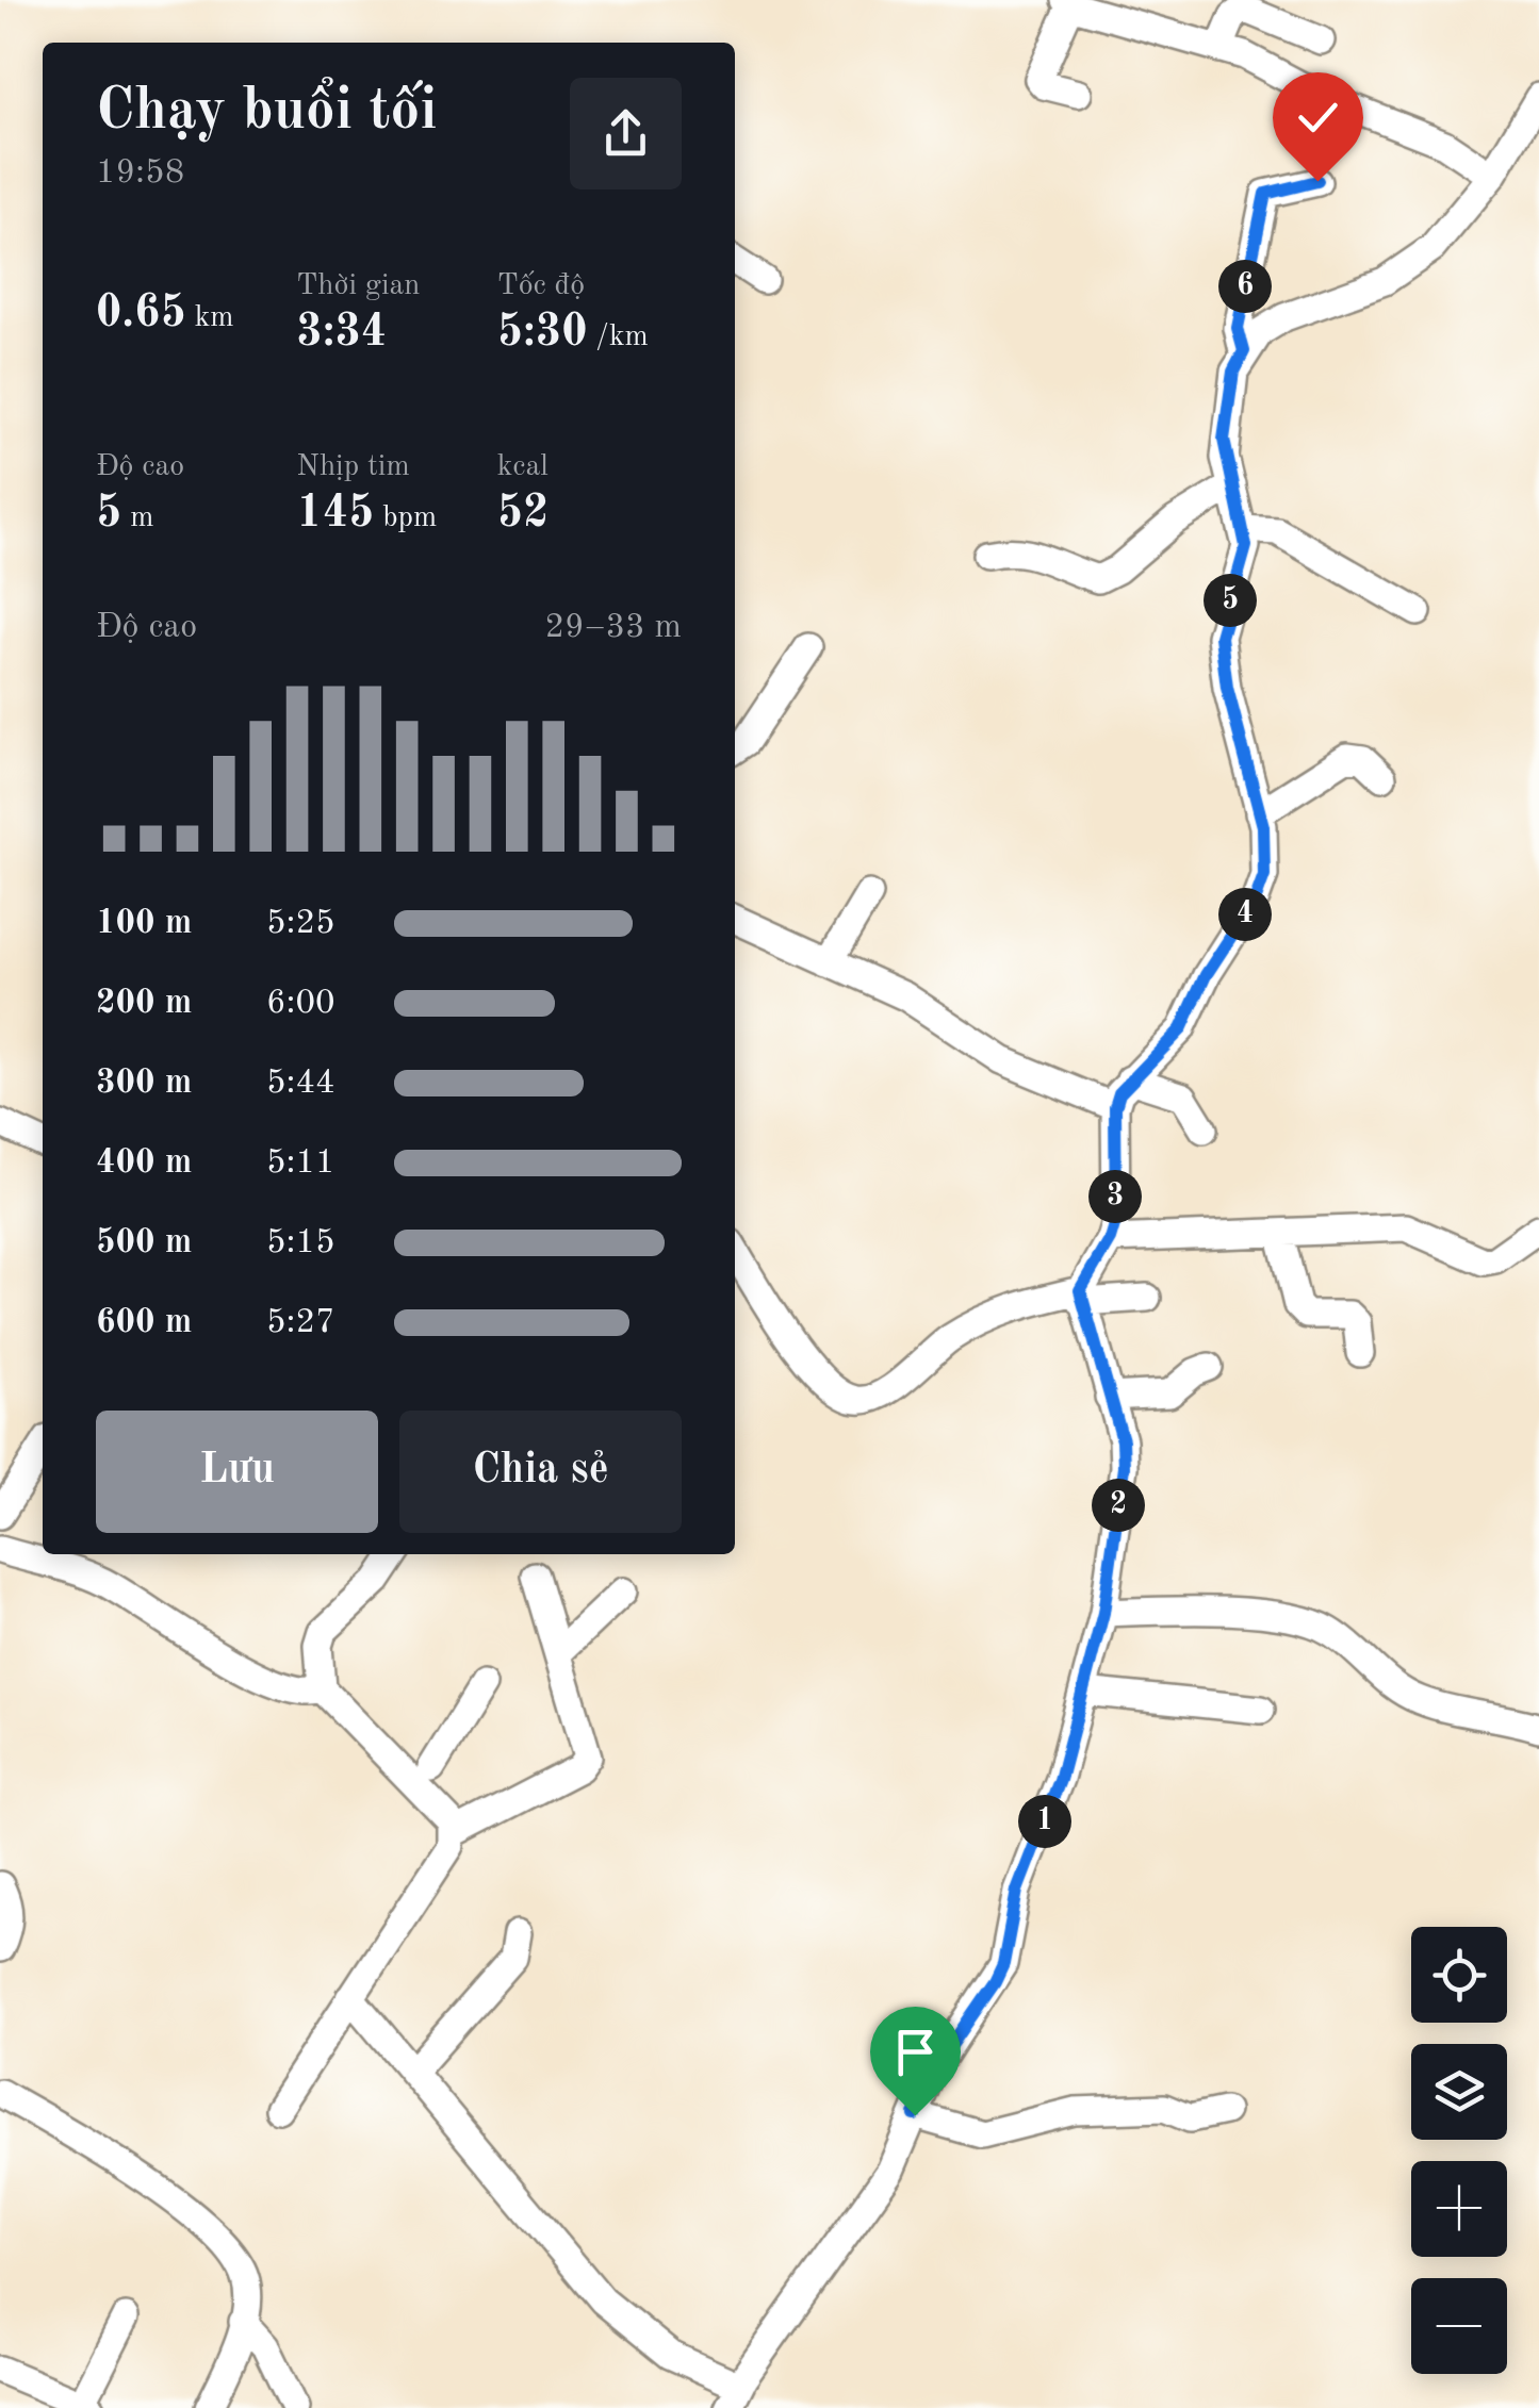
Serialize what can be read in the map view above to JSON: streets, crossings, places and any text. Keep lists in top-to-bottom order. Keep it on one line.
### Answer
{"page":{"heading":["Chạy buổi tối","19:58"],"stats":[["0.65 km"],["Thời gian","3:34"],["Tốc độ","5:30 /km"],["Độ cao","5 m"],["Nhịp tim","145 bpm"],["kcal","52"]],"pins":["6","5","4","3","2","1"],"chart":["Độ cao","29–33 m"],"list":[{"name":"100 m","note":"5:25"},{"name":"200 m","note":"6:00"},{"name":"300 m","note":"5:44"},{"name":"400 m","note":"5:11"},{"name":"500 m","note":"5:15"},{"name":"600 m","note":"5:27"}],"buttons":["Lưu","Chia sẻ"],"map_buttons":["+","−"]}}
